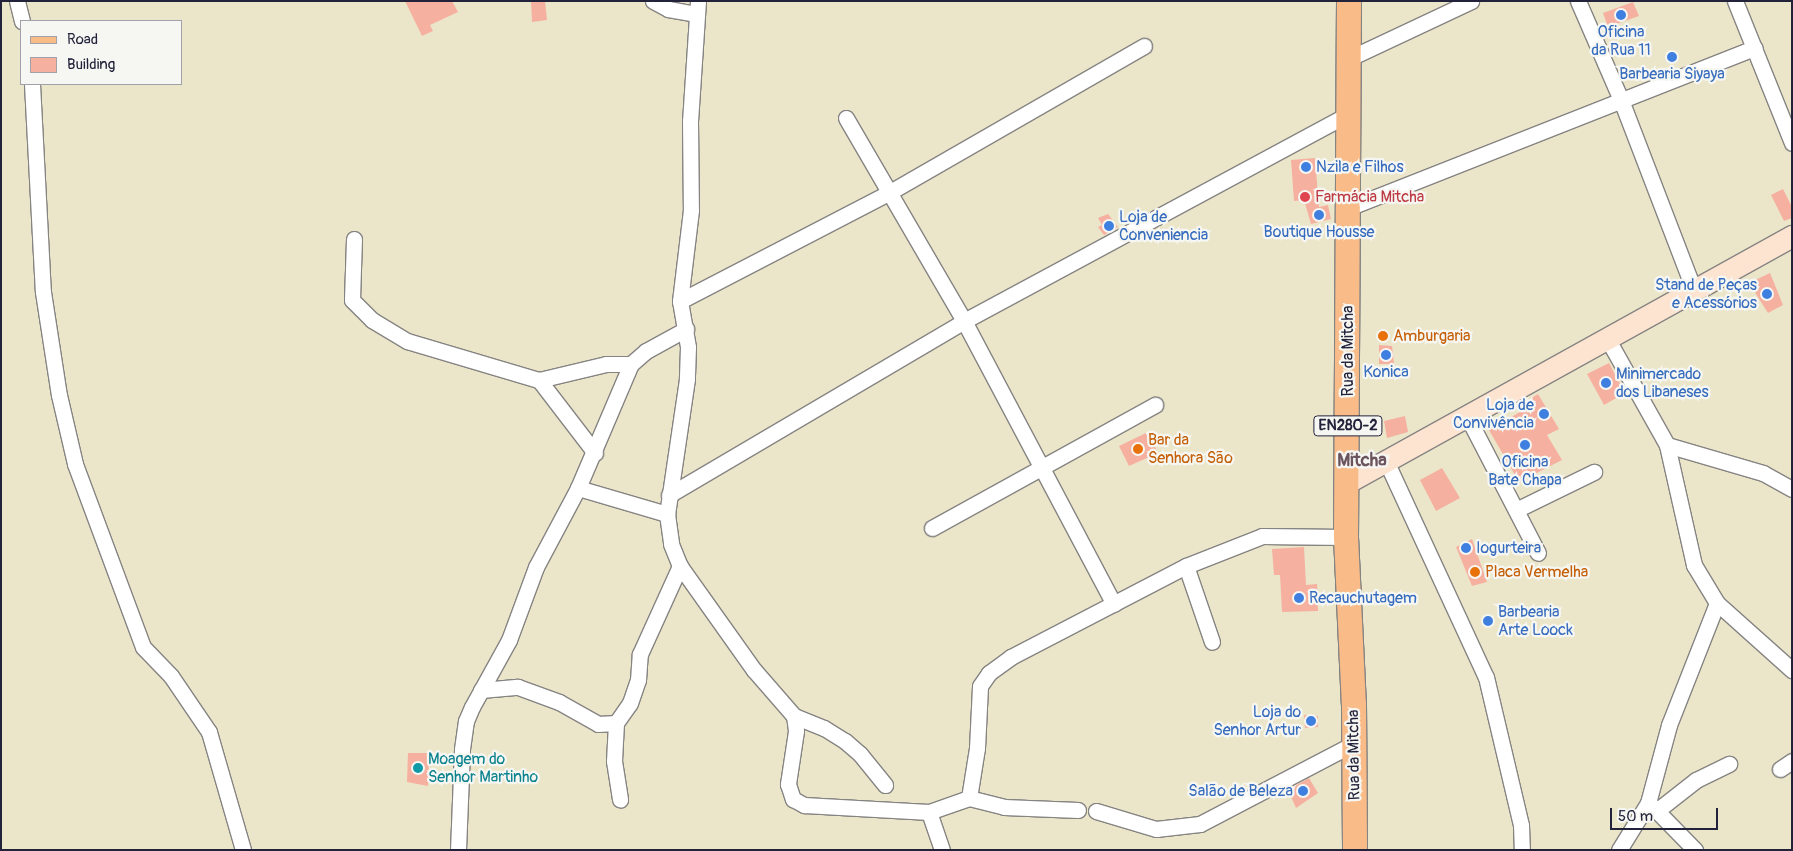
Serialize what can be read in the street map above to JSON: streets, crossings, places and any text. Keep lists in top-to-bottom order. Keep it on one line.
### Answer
{"streets":{"main road":["Rua da Mitcha","EN280-2"]},"districts":["Mitcha"],"places":["Oficina da Rua 11","Barbearia Siyaya","Nzila e Filhos","Farmácia Mitcha","Boutique Housse","Loja de Conveniencia","Stand de Peças e Acessórios","Amburgaria","Konica","Minimercado dos Libaneses","Loja de Convivência","Oficina Bate Chapa","Bar da Senhora São","Iogurteira","Placa Vermelha","Recauchutagem","Barbearia Arte Loock","Loja do Senhor Artur","Moagem do Senhor Martinho","Salão de Beleza"],"legend":["Road","Building"],"scale_bar":"50 m"}
